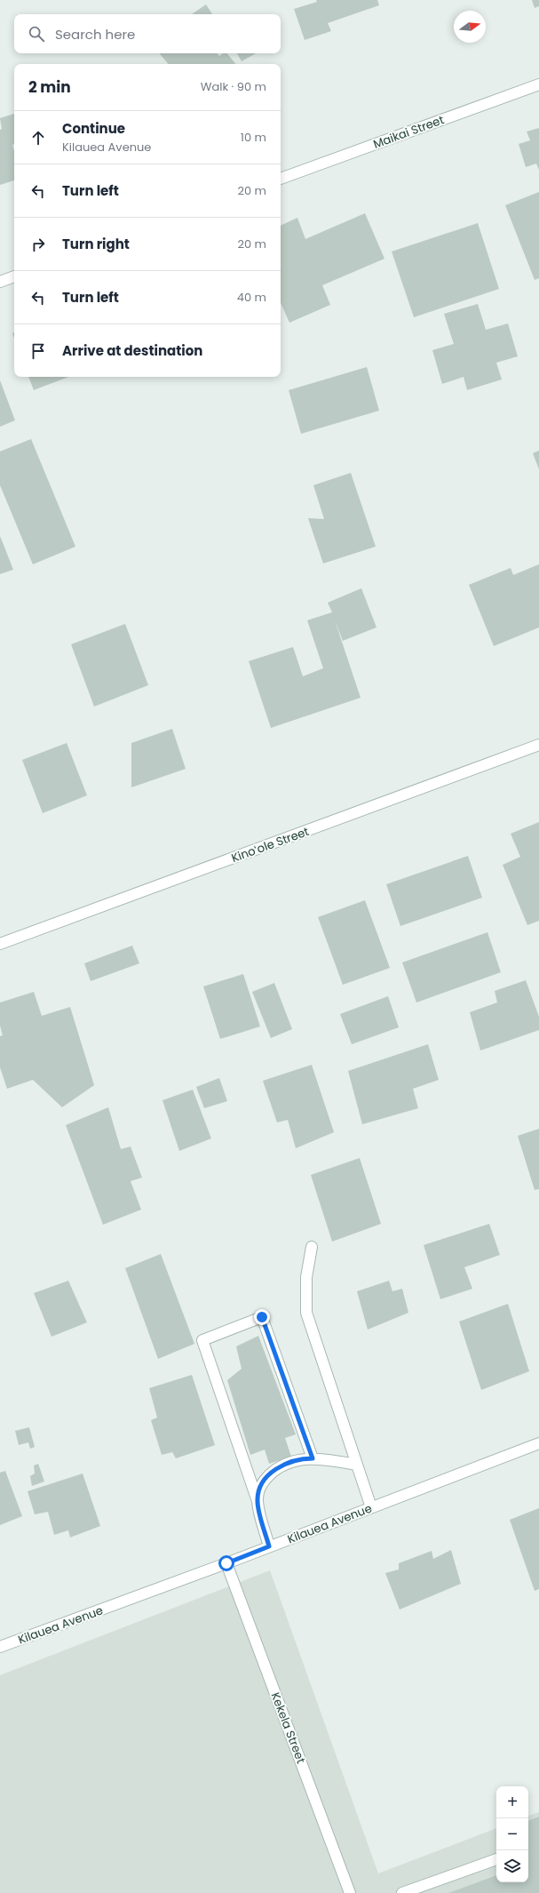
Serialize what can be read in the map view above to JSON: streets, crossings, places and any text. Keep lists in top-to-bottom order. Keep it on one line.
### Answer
{"streets":{"street":["Maikai Street","Kinoʻole Street","Kilauea Avenue","Kekela Street"]},"crossings":[["Kilauea Avenue","Kekela Street"]],"north":"right","page":{"search":"Search here","heading":["2 min","Walk · 90 m"],"list":[["Continue","Kilauea Avenue","10 m"],["Turn left","20 m"],["Turn right","20 m"],["Turn left","40 m"],"Arrive at destination"],"map_buttons":["+","−"]}}
